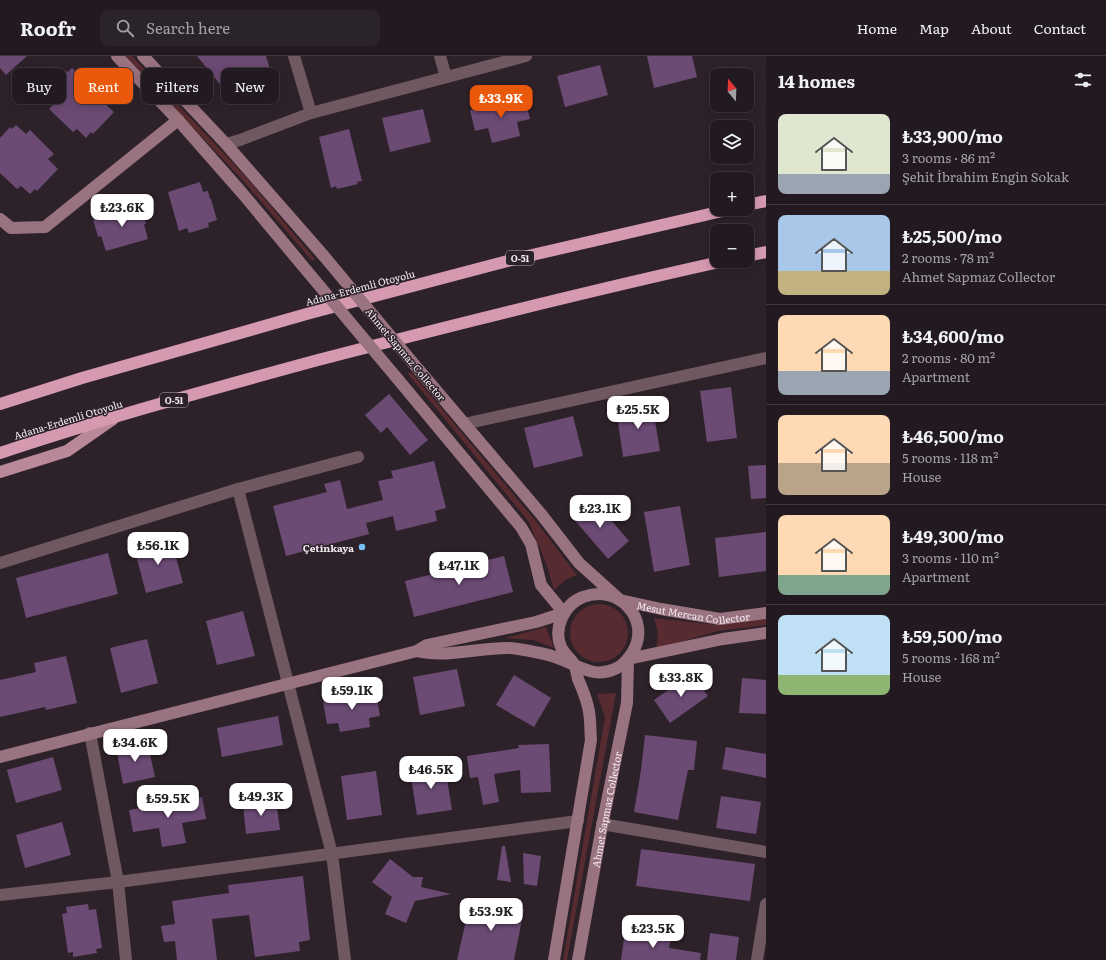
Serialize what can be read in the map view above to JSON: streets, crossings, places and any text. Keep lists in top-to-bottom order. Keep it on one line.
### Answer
{"streets":{"highway":["O-51","Adana-Erdemli Otoyolu"],"main road":["Ahmet Sapmaz Collector","Mesut Mercan Collector"]},"crossings":[["Ahmet Sapmaz Collector","Mesut Mercan Collector"]],"places":["Çetinkaya"],"north":"top","page":{"header":"Roofr","search":"Search here","nav":["Home","Map","About","Contact"],"heading":"14 homes","map_buttons":["+","−"],"chip":["Buy","Rent","Filters","New"],"price":["₺33.9K","₺23.6K","₺25.5K","₺23.1K","₺56.1K","₺47.1K","₺33.8K","₺59.1K","₺34.6K","₺46.5K","₺49.3K","₺59.5K","₺53.9K","₺23.5K"],"list":[{"name":"₺33,900/mo","note":"3 rooms · 86 m² · Şehit İbrahim Engin Sokak"},{"name":"₺25,500/mo","note":"2 rooms · 78 m² · Ahmet Sapmaz Collector"},{"name":"₺34,600/mo","note":"2 rooms · 80 m² · Apartment"},{"name":"₺46,500/mo","note":"5 rooms · 118 m² · House"},{"name":"₺49,300/mo","note":"3 rooms · 110 m² · Apartment"},{"name":"₺59,500/mo","note":"5 rooms · 168 m² · House"}]}}
